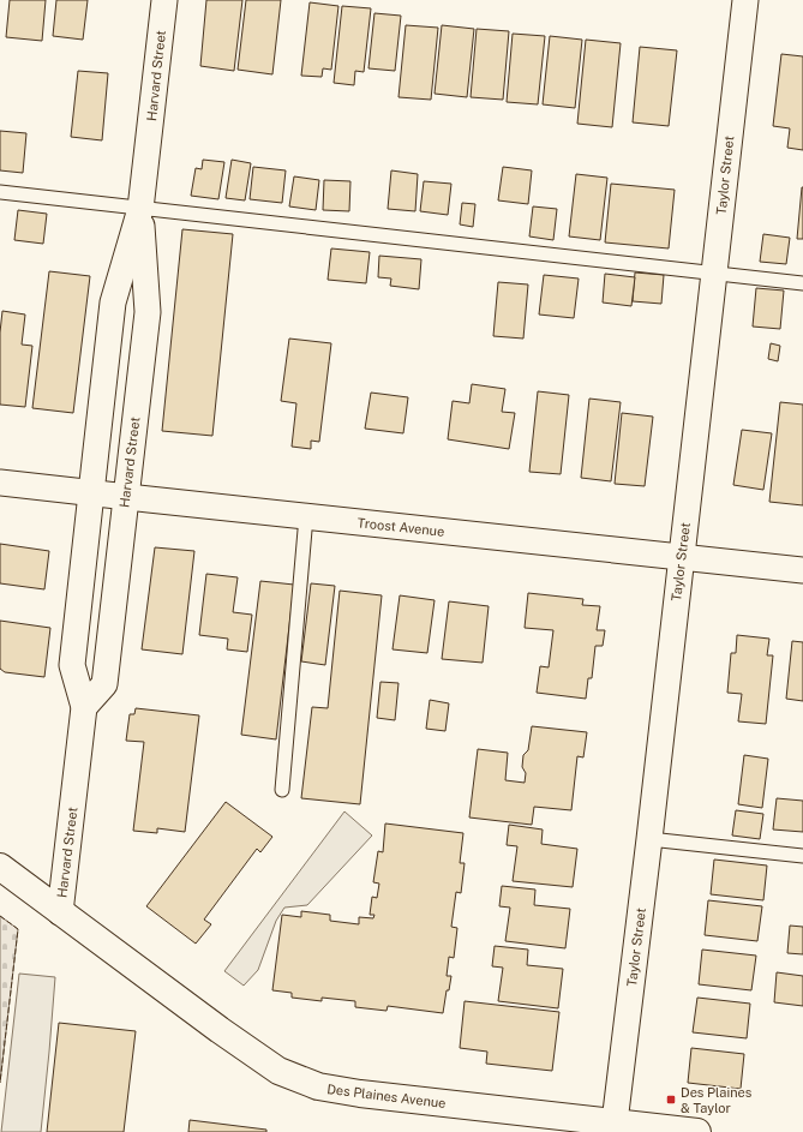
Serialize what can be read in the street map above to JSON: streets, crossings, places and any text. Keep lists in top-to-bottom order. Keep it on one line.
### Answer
{"streets":{"main road":["Des Plaines Avenue"],"street":["Harvard Street","Taylor Street","Troost Avenue"]},"crossings":[["Harvard Street","Troost Avenue"],["Harvard Street","Des Plaines Avenue"],["Taylor Street","Troost Avenue"],["Taylor Street","Des Plaines Avenue"]],"places":{"transit":["Des Plaines & Taylor"]}}
